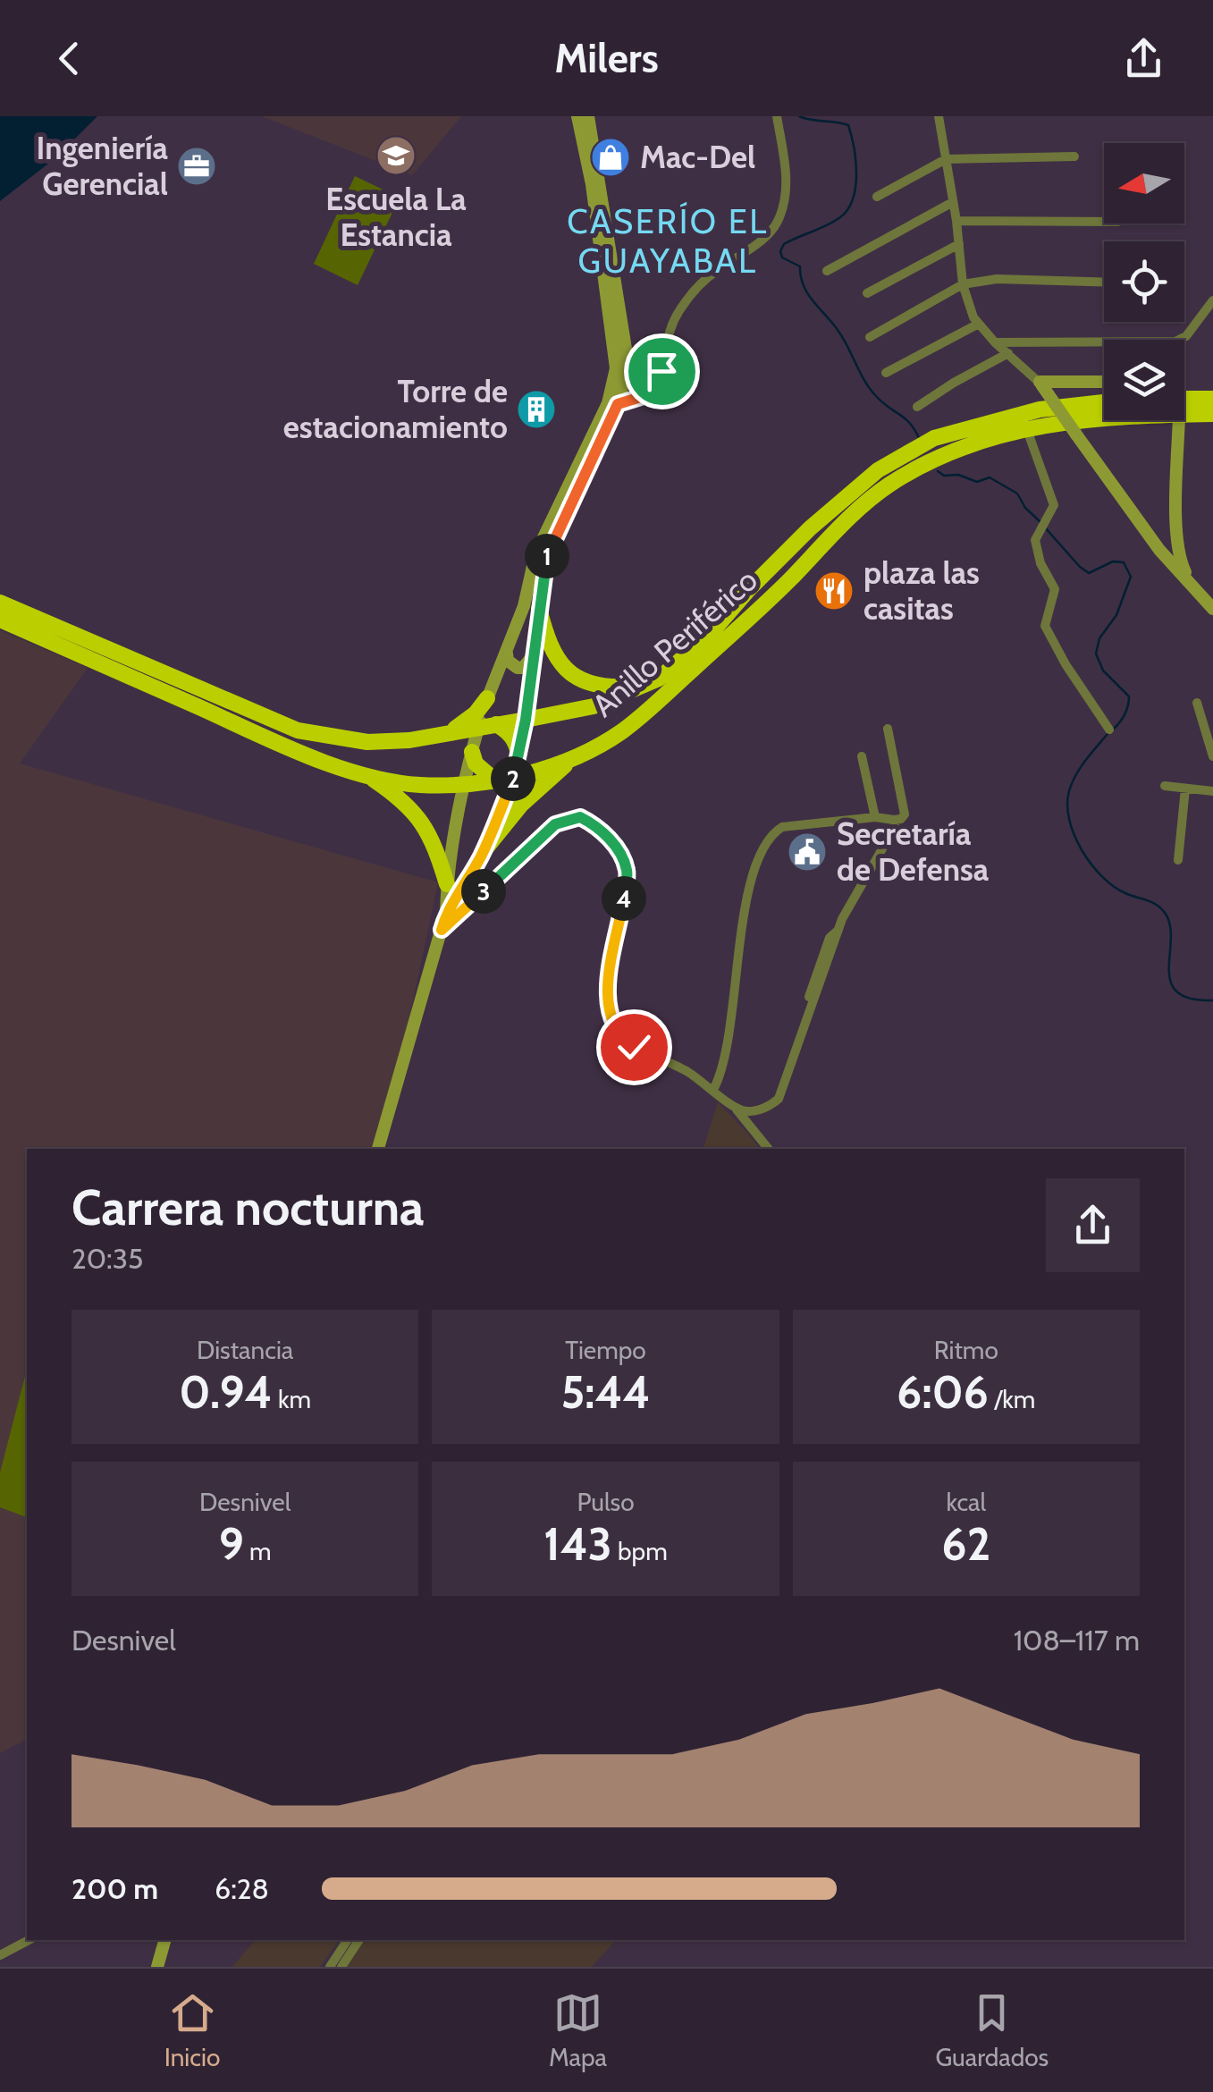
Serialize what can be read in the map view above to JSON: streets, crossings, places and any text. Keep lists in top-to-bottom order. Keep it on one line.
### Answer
{"streets":{"highway":["Anillo Periférico"]},"districts":["CASERÍO EL GUAYABAL"],"places":{"school or university":["Escuela La Estancia"],"shop":["Mac-Del"],"office":["Ingeniería Gerencial"],"building":["Torre de estacionamiento"],"restaurant":["plaza las casitas"],"public building":["Secretaría de Defensa"]},"north":"left","page":{"header":"Milers","pins":["1","2","3","4"],"heading":["Carrera nocturna","20:35"],"stats":[["Distancia","0.94 km"],["Tiempo","5:44"],["Ritmo","6:06 /km"],["Desnivel","9 m"],["Pulso","143 bpm"],["kcal","62"]],"chart":["Desnivel","108–117 m"],"list":[{"name":"200 m","note":"6:28"}],"tabs":["Inicio","Mapa","Guardados"]}}
